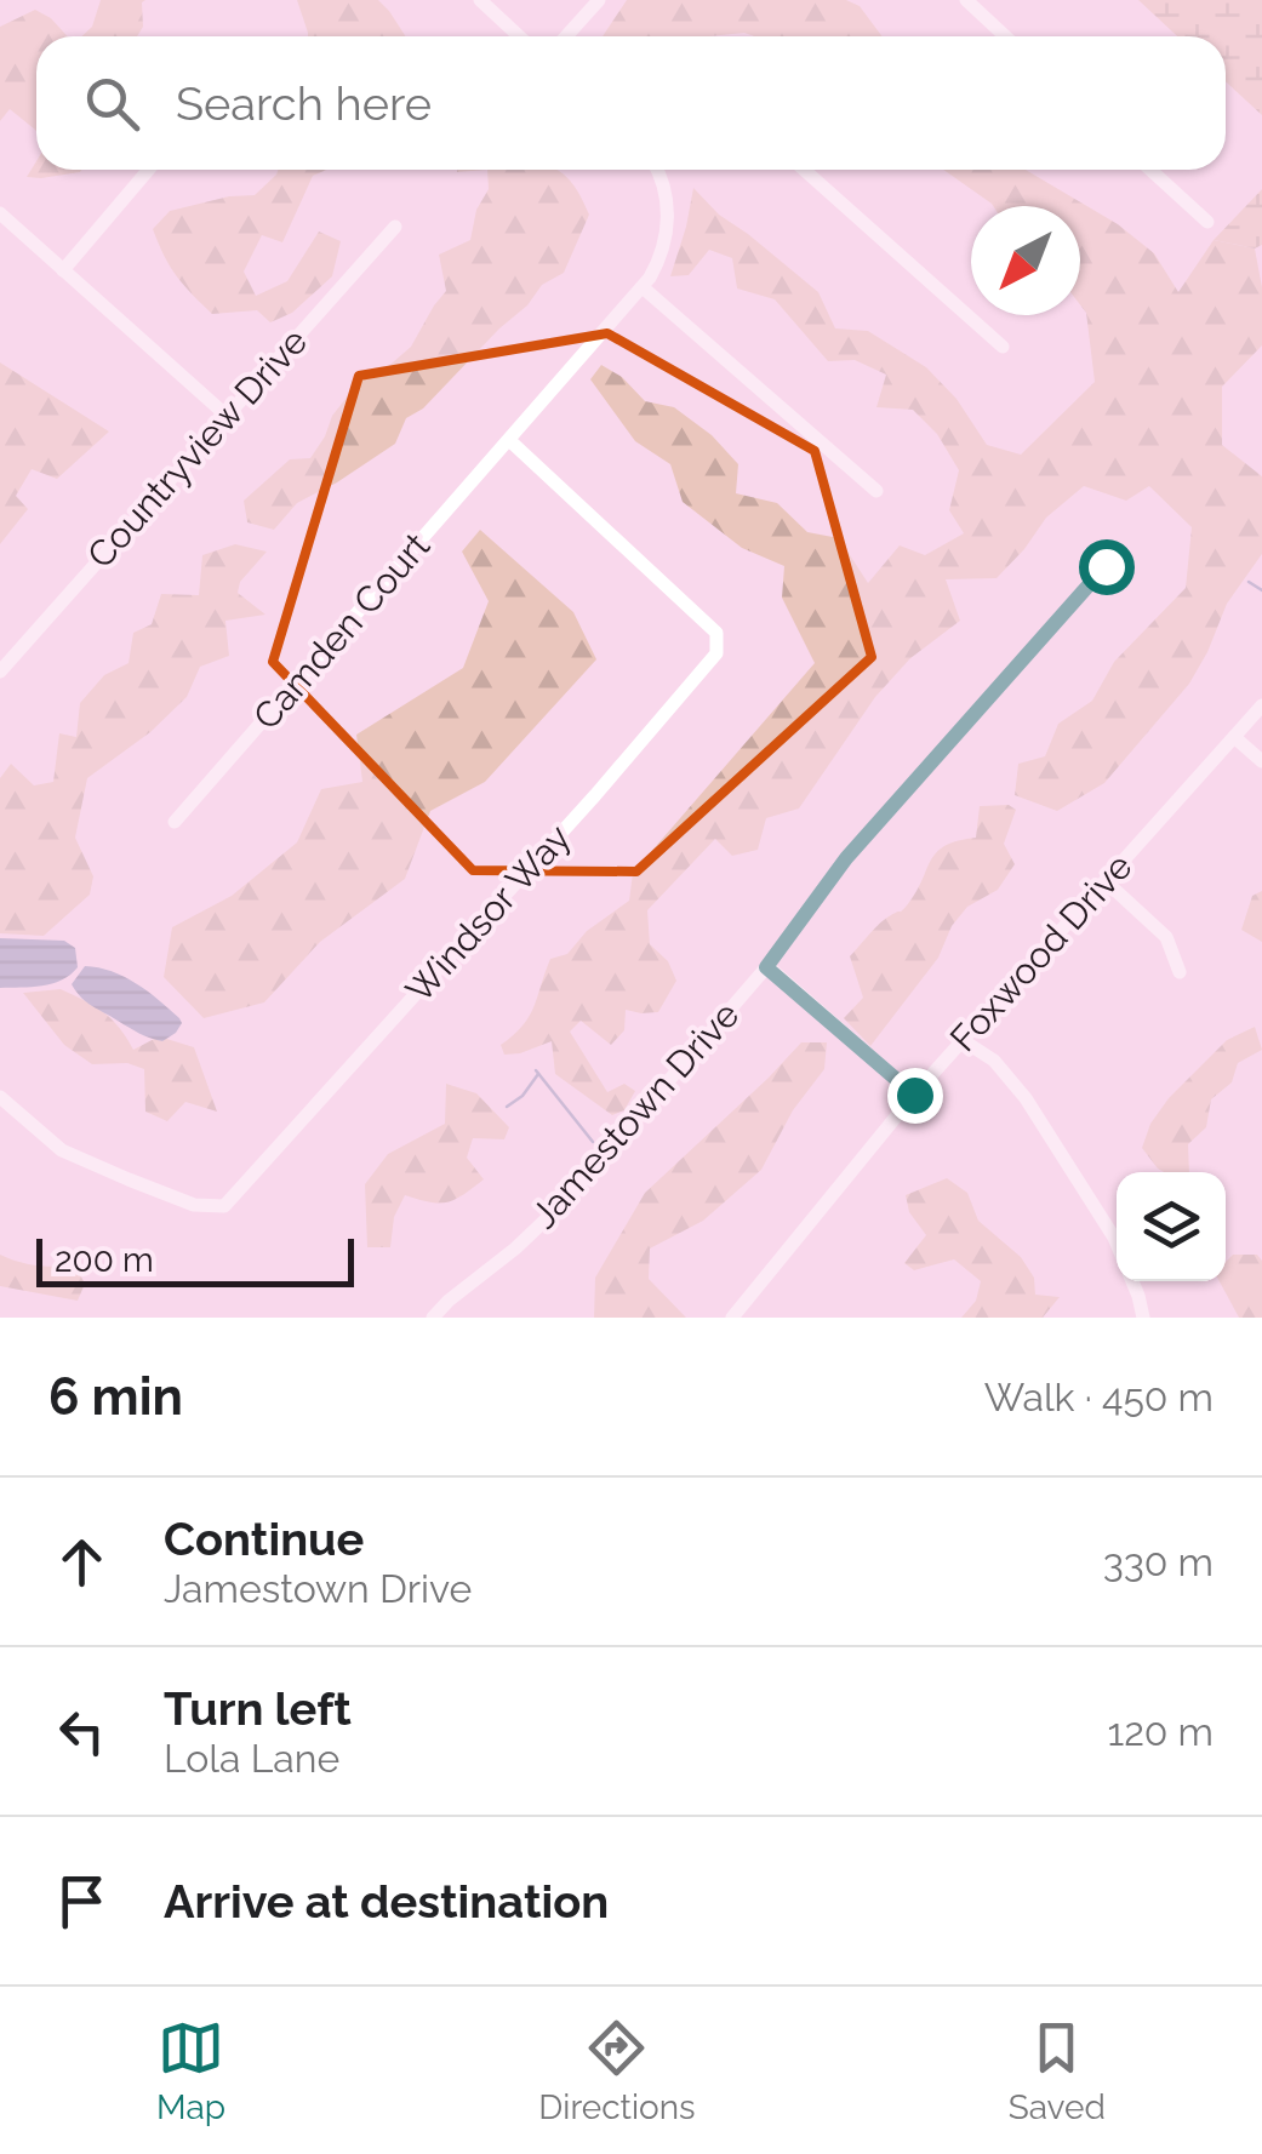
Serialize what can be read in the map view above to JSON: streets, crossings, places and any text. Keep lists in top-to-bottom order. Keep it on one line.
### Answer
{"streets":{"street":["Countryview Drive","Camden Court","Windsor Way","Foxwood Drive","Jamestown Drive"]},"crossings":[["Camden Court","Windsor Way"]],"scale_bar":"200 m","north":"bottom left","page":{"search":"Search here","scale":"200 m","heading":["6 min","Walk · 450 m"],"list":[["Continue","Jamestown Drive","330 m"],["Turn left","Lola Lane","120 m"],"Arrive at destination"],"nav":["Map","Directions","Saved"]}}
